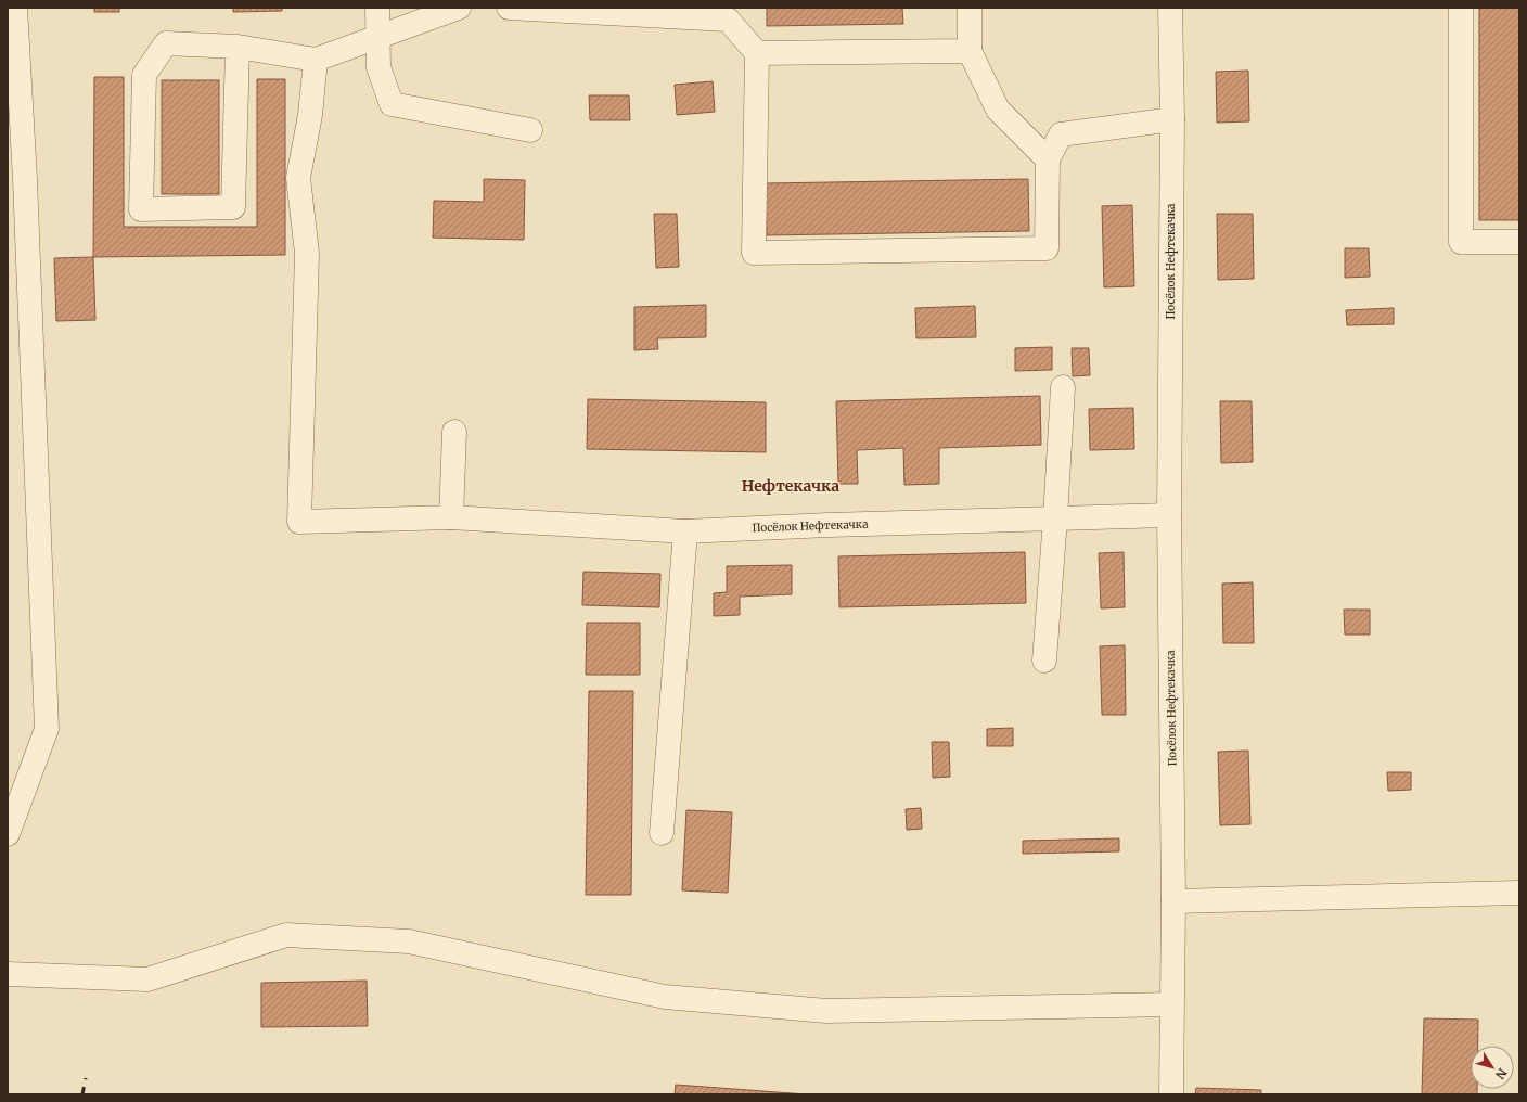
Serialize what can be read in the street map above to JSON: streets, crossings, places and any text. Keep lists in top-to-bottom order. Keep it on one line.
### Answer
{"streets":{"street":["Посёлок Нефтекачка"]},"districts":["Нефтекачка"],"north":"bottom right"}
